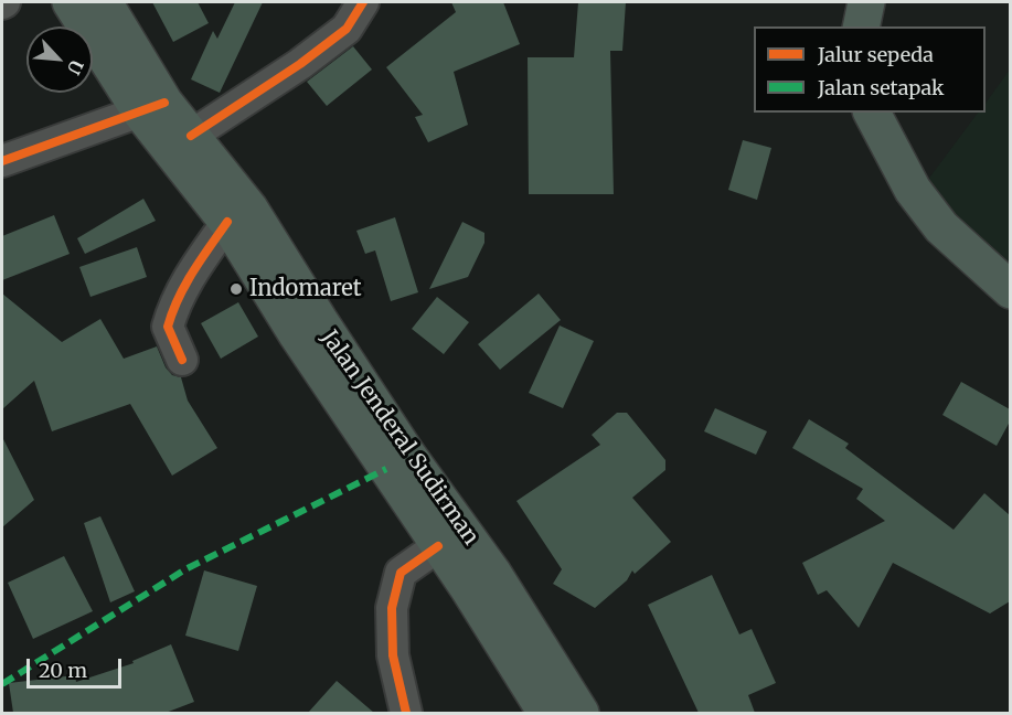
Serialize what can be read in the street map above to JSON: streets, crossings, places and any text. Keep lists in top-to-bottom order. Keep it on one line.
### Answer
{"streets":{"highway":["Jalan Jenderal Sudirman"]},"places":["Indomaret"],"legend":["Jalur sepeda","Jalan setapak"],"scale_bar":"20 m","north":"bottom right"}
